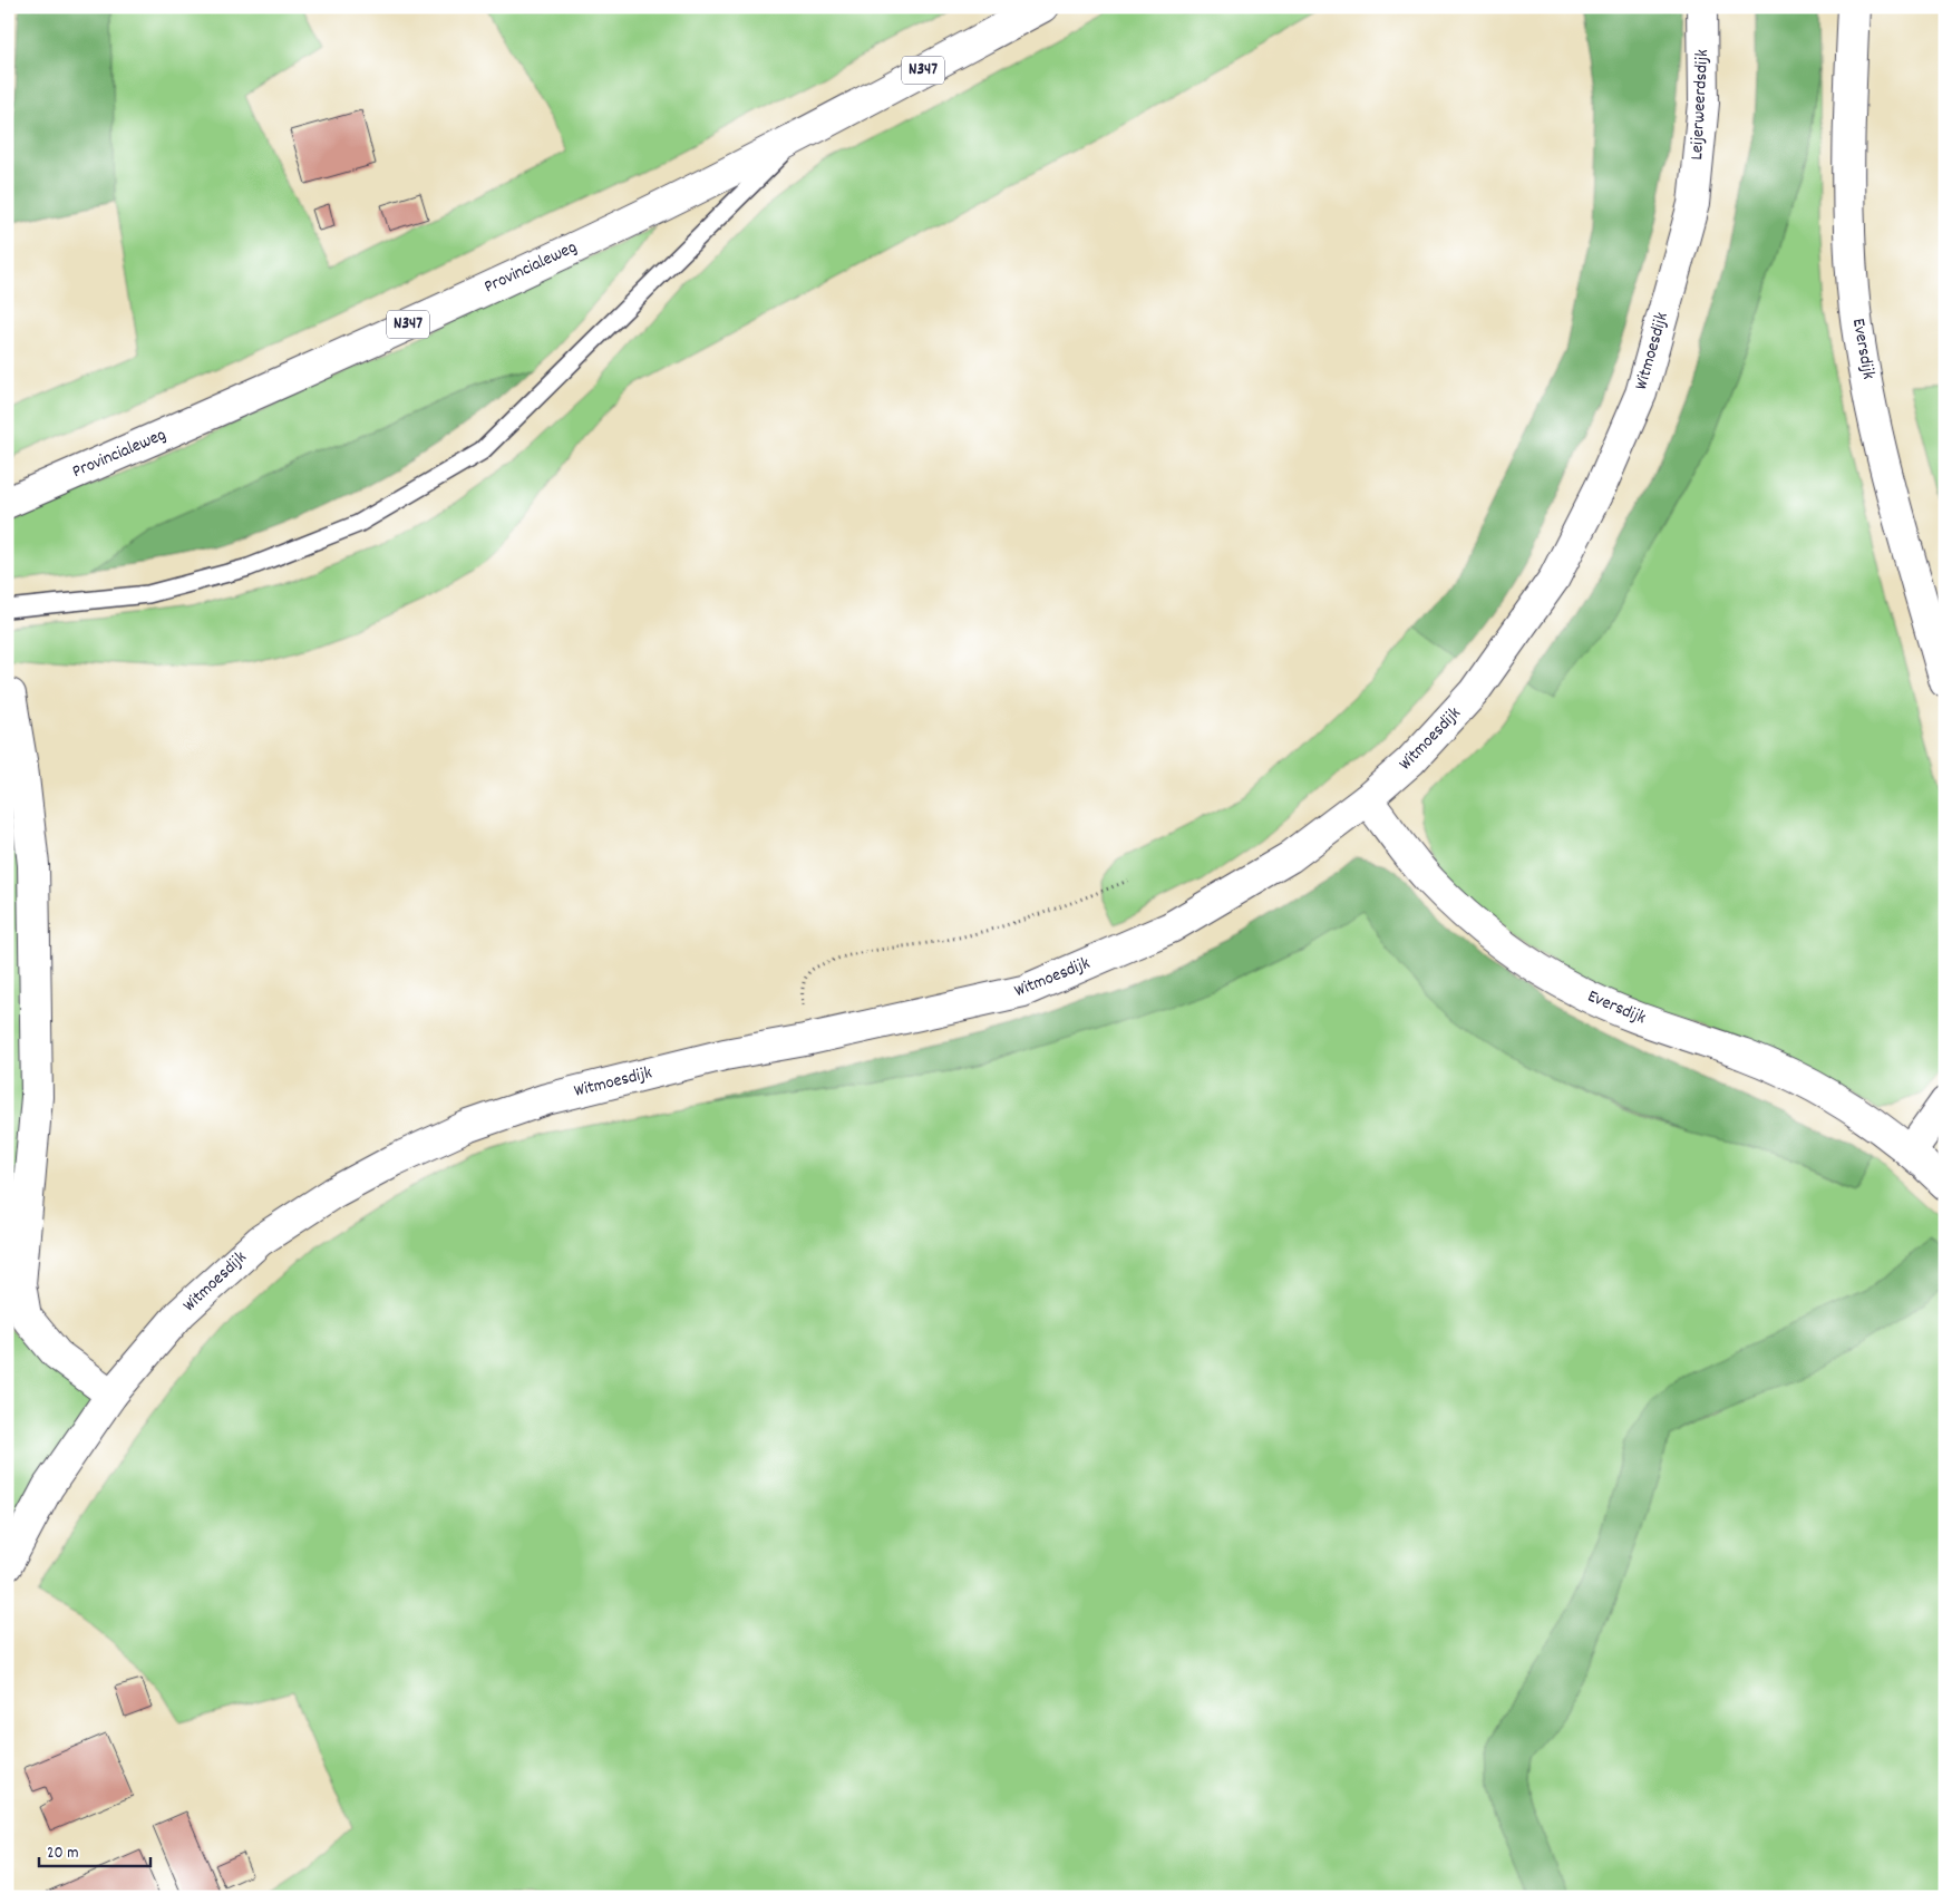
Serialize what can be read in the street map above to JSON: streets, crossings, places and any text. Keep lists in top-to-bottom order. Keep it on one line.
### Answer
{"streets":{"street":["N347","Leijerweerdsdijk","Provincialeweg","Eversdijk","Witmoesdijk"]},"crossings":[["Leijerweerdsdijk","Witmoesdijk"],["Eversdijk","Witmoesdijk"]],"scale_bar":"20 m"}
